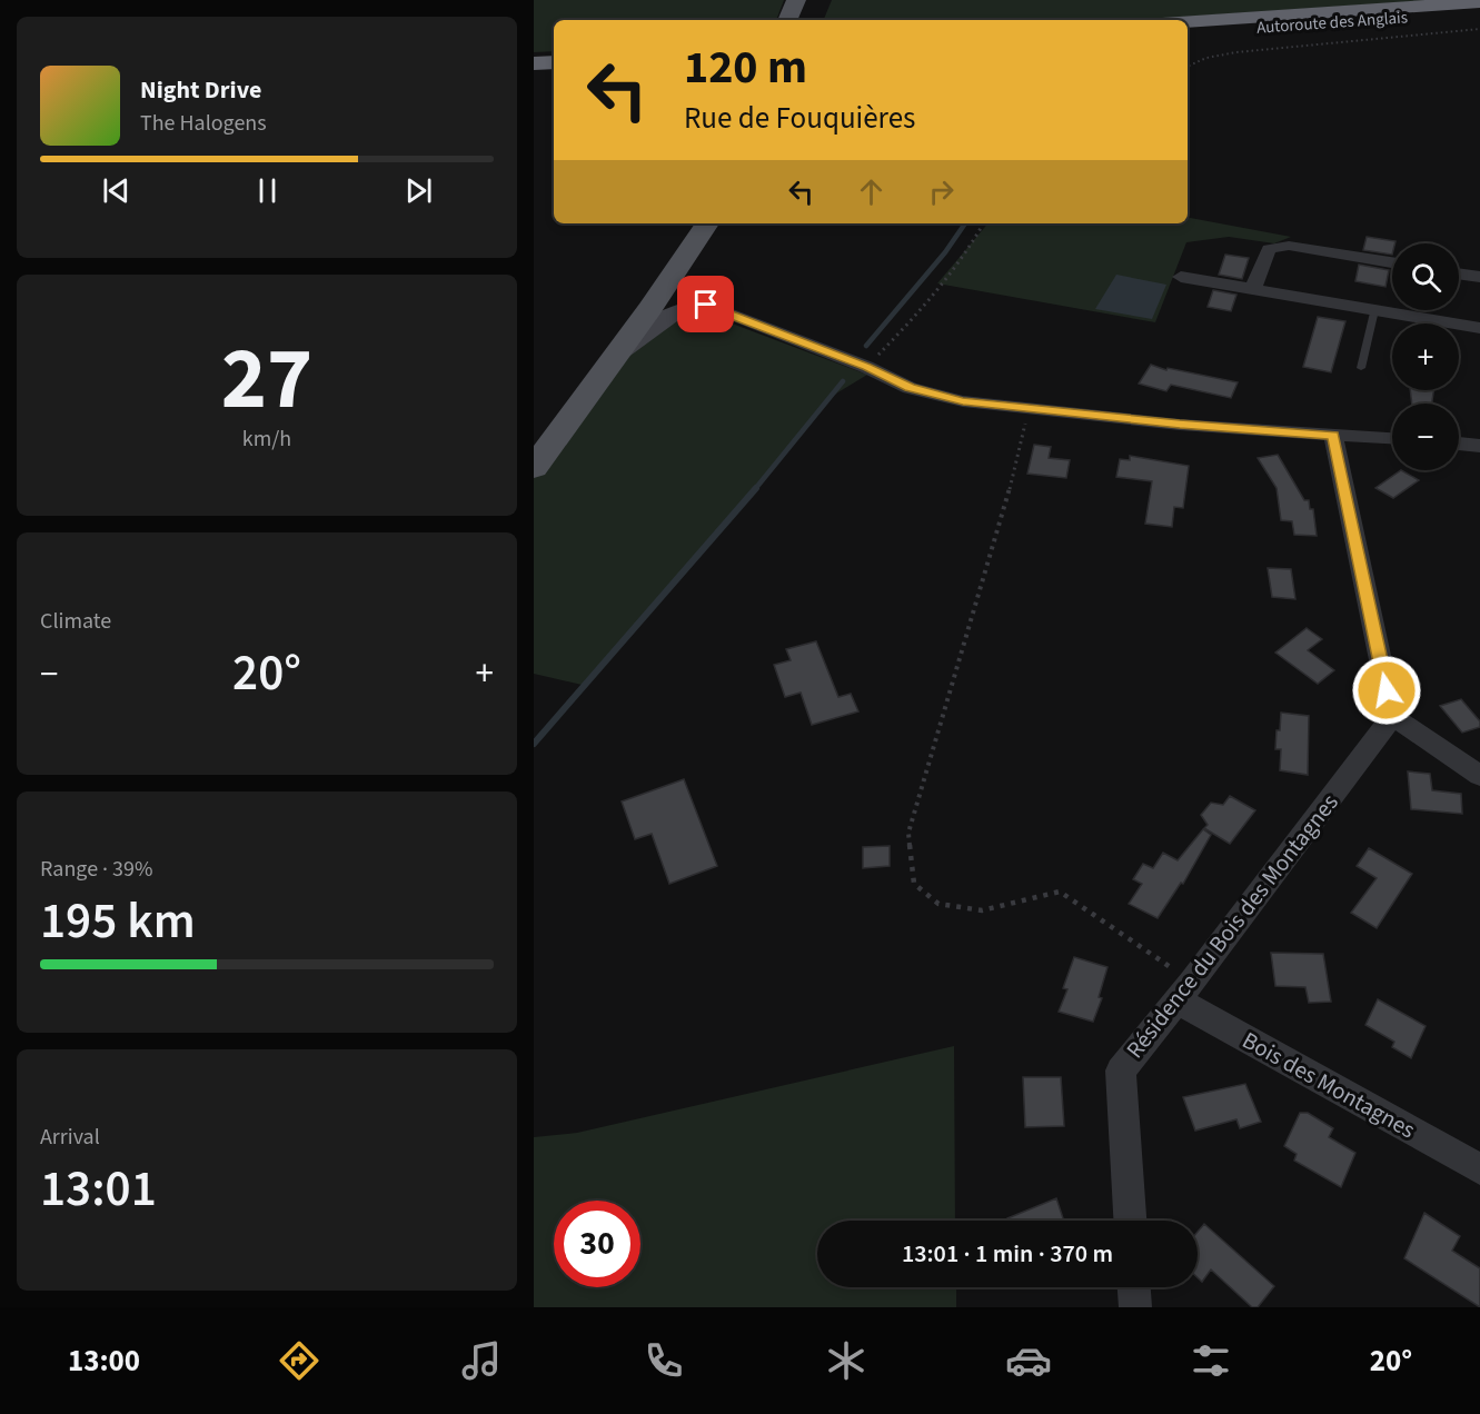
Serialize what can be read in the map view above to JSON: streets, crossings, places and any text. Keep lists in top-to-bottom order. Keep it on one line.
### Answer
{"streets":{"highway":["Autoroute des Anglais"],"street":["Résidence du Bois des Montagnes","Bois des Montagnes"]},"crossings":[["Résidence du Bois des Montagnes","Bois des Montagnes"]],"page":{"turn":["120 m","Rue de Fouquières"],"song":["Night Drive","The Halogens"],"map_buttons":["+","−"],"tile":[["27","km/h"],"Climate",["Range · 39%","195 km"],["Arrival","13:01"]],"heat":["−","20°","+"],"limit":"30","trip":"13:01 · 1 min · 370 m","tabs":["13:00","20°"]}}
